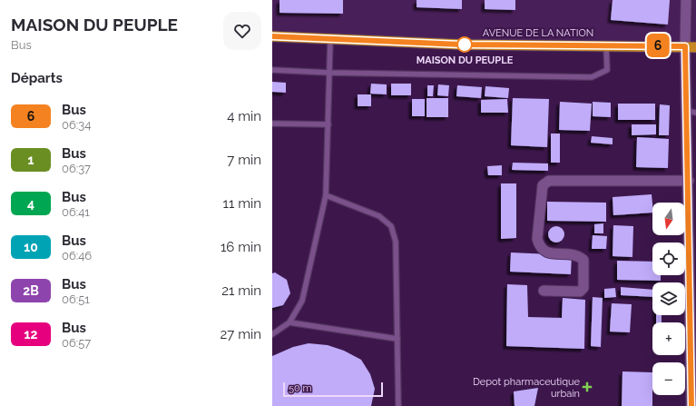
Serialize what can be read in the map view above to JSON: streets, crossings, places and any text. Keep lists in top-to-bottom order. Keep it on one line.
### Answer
{"streets":{"highway":["AVENUE DE LA NATION"]},"places":{"other":["MAISON DU PEUPLE"],"health":["Depot pharmaceutique urbain"]},"lines":["bus line 6"],"scale_bar":"50 m","north":"bottom","page":{"heading":[["MAISON DU PEUPLE","Bus"],"Départs"],"on_map":"6","list":[{"mark":"6","name":"Bus","note":"06:34","value":"4 min"},{"mark":"1","name":"Bus","note":"06:37","value":"7 min"},{"mark":"4","name":"Bus","note":"06:41","value":"11 min"},{"mark":"10","name":"Bus","note":"06:46","value":"16 min"},{"mark":"2B","name":"Bus","note":"06:51","value":"21 min"},{"mark":"12","name":"Bus","note":"06:57","value":"27 min"}],"map_buttons":["+","−"],"scale":"50 m"}}
